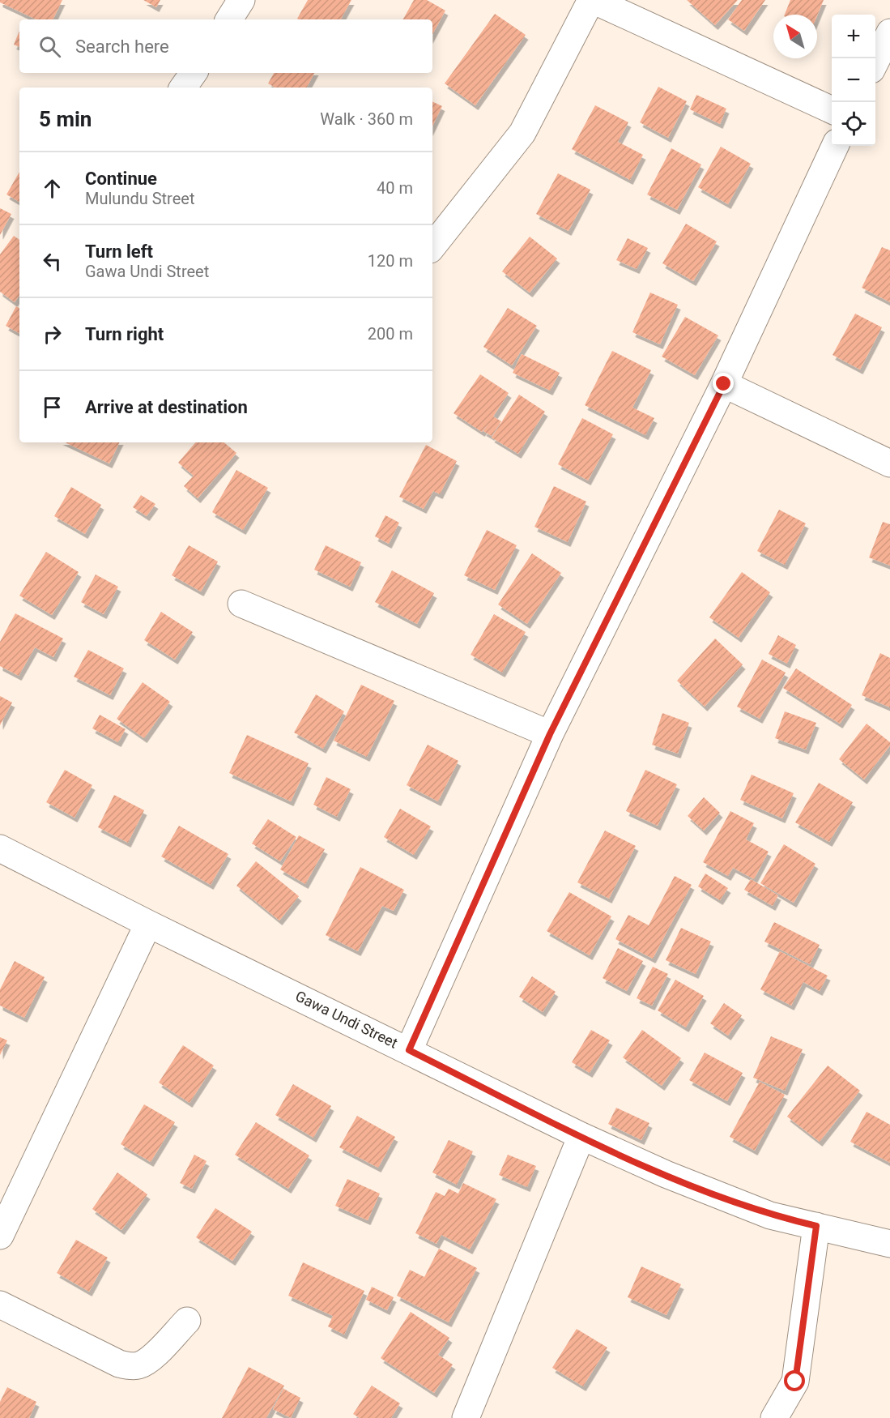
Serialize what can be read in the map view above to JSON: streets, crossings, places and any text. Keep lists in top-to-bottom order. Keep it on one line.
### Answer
{"streets":{"street":["Gawa Undi Street"]},"north":"top left","page":{"map_buttons":["+","−"],"search":"Search here","heading":["5 min","Walk · 360 m"],"list":[["Continue","Mulundu Street","40 m"],["Turn left","Gawa Undi Street","120 m"],["Turn right","200 m"],"Arrive at destination"]}}
